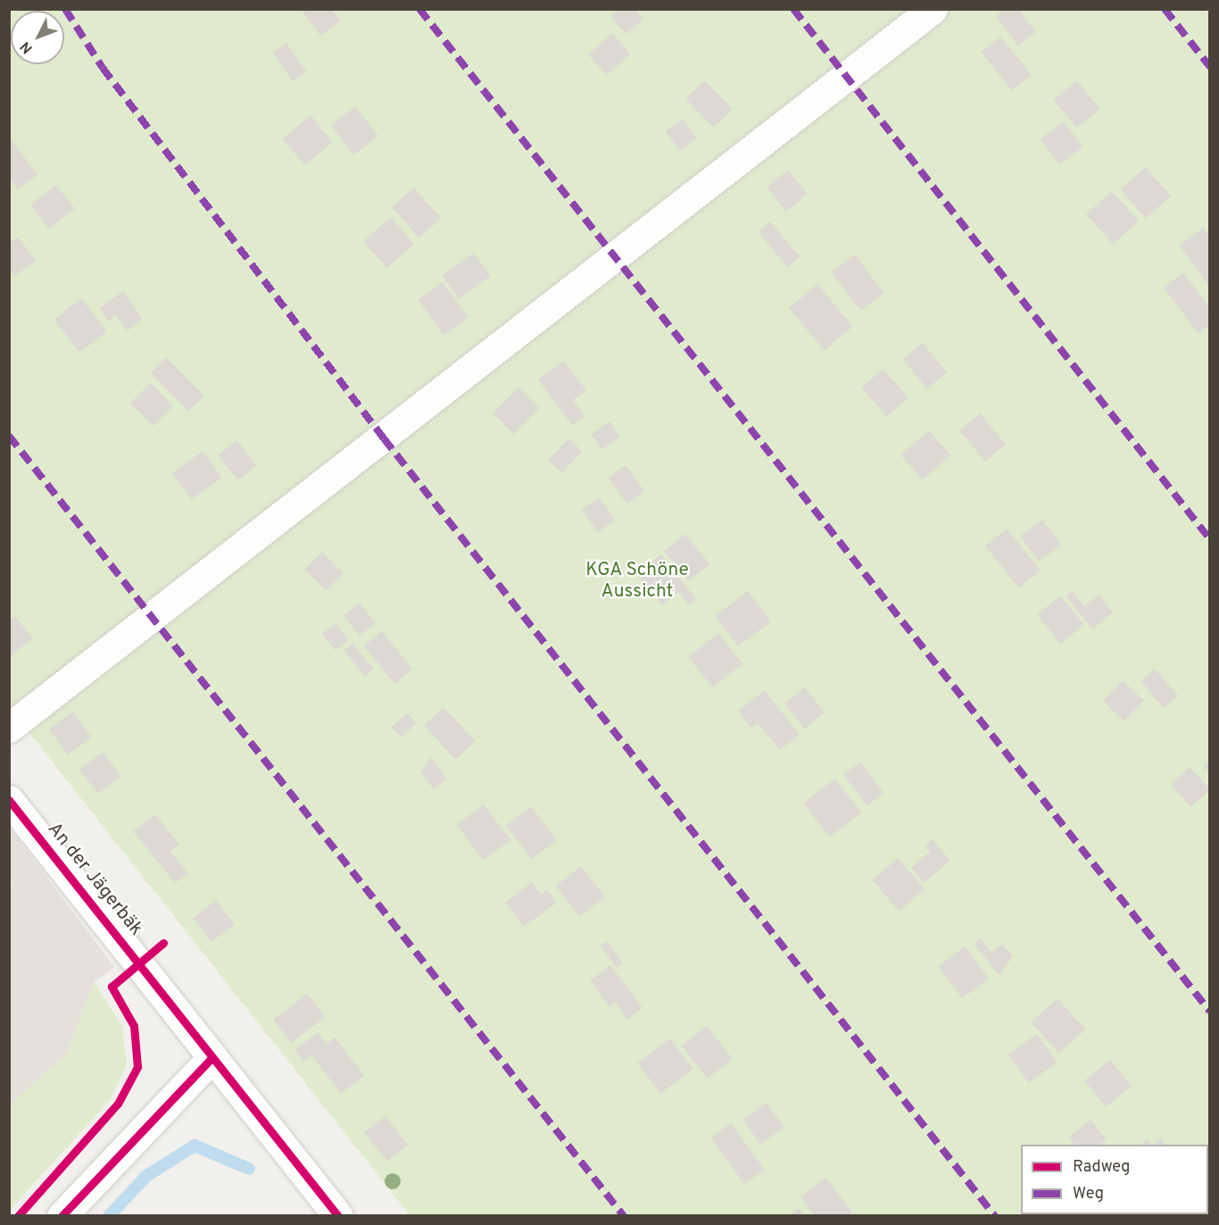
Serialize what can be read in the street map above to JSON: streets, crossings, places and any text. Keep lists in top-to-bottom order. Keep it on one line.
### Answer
{"streets":{"street":["An der Jägerbäk"]},"parks":["KGA Schöne Aussicht"],"legend":["Radweg","Weg"],"north":"bottom left"}
